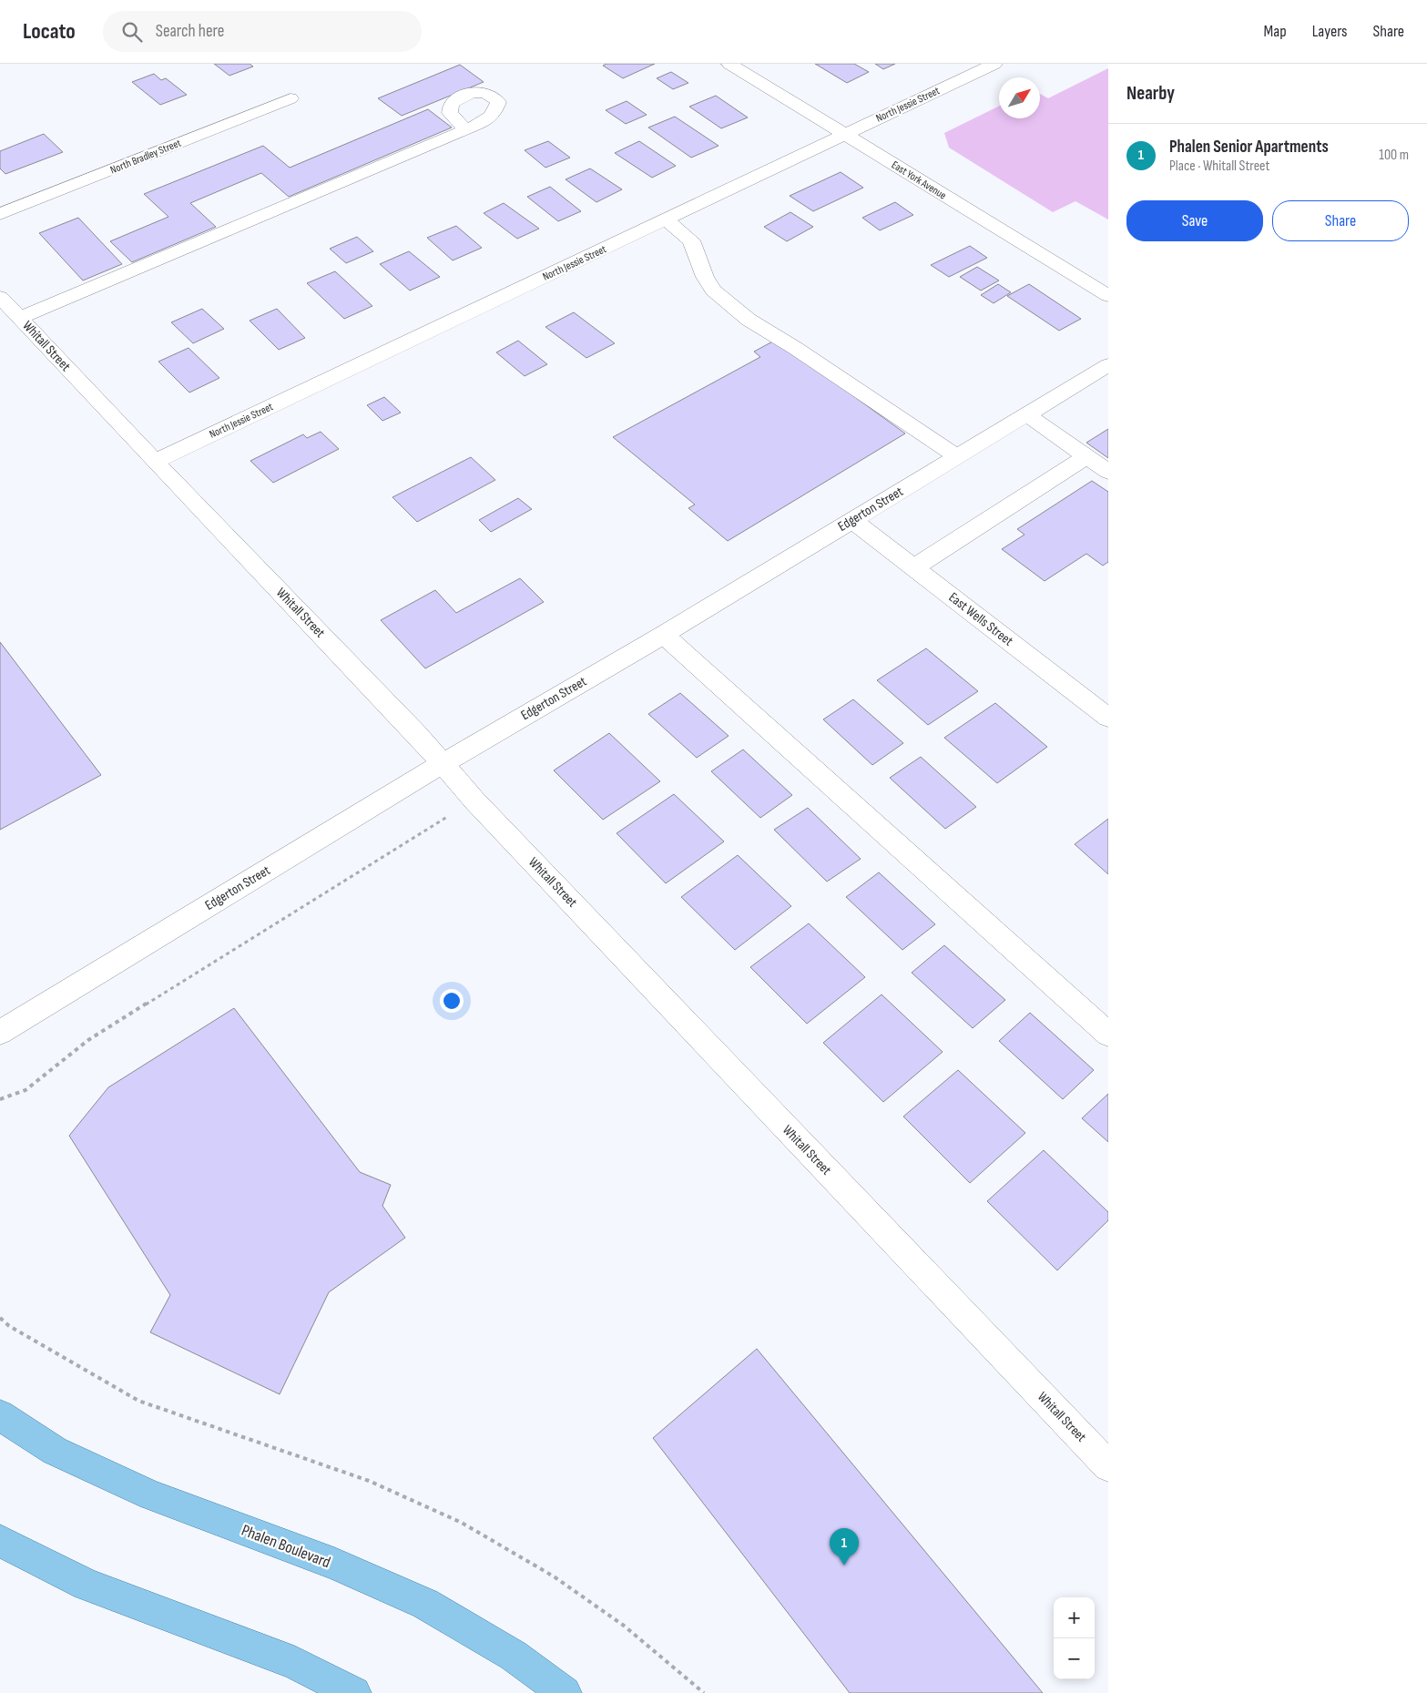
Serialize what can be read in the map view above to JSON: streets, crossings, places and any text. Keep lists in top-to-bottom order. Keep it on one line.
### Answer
{"streets":{"main road":["Phalen Boulevard"],"street":["North Jessie Street","North Bradley Street","East York Avenue","Whitall Street","Edgerton Street","East Wells Street"]},"crossings":[["North Jessie Street","East York Avenue"],["North Jessie Street","Whitall Street"],["Whitall Street","Edgerton Street"],["Edgerton Street","East Wells Street"]],"north":"top right","page":{"header":"Locato","search":"Search here","nav":["Map","Layers","Share"],"heading":"Nearby","list":[{"mark":"1","name":"Phalen Senior Apartments","note":"Place · Whitall Street","value":"100 m"}],"buttons":["Save","Share"],"pins":"1","map_buttons":["+","−"]}}
